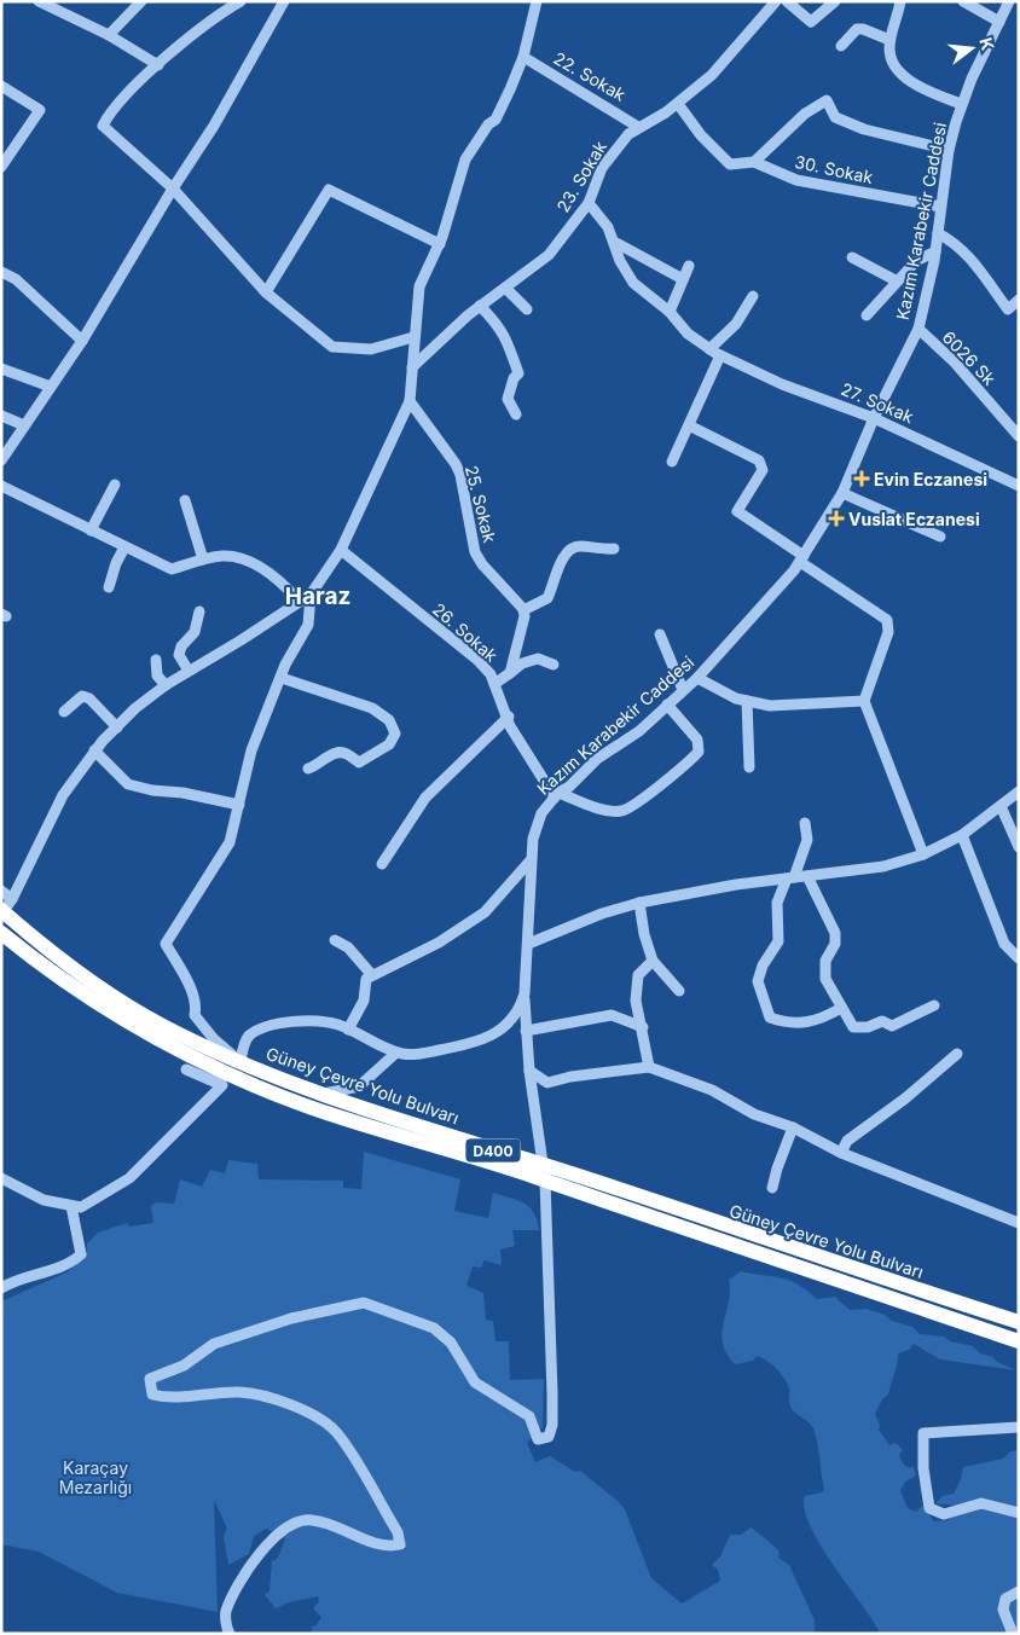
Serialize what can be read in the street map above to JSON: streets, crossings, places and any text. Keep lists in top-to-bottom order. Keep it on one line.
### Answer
{"streets":{"highway":["Güney Çevre Yolu Bulvarı","D400"],"street":["22. Sokak","30. Sokak","23. Sokak","Kazım Karabekir Caddesi","6026 Sk","27. Sokak","25. Sokak","26. Sokak"]},"crossings":[["22. Sokak","23. Sokak"],["30. Sokak","23. Sokak"],["30. Sokak","Kazım Karabekir Caddesi"],["23. Sokak","27. Sokak"],["Kazım Karabekir Caddesi","6026 Sk"],["Kazım Karabekir Caddesi","27. Sokak"],["Kazım Karabekir Caddesi","26. Sokak"],["Kazım Karabekir Caddesi","Güney Çevre Yolu Bulvarı"]],"districts":["Haraz"],"parks":["Karaçay Mezarlığı"],"places":{"health":["Evin Eczanesi","Vuslat Eczanesi"]},"north":"right"}
